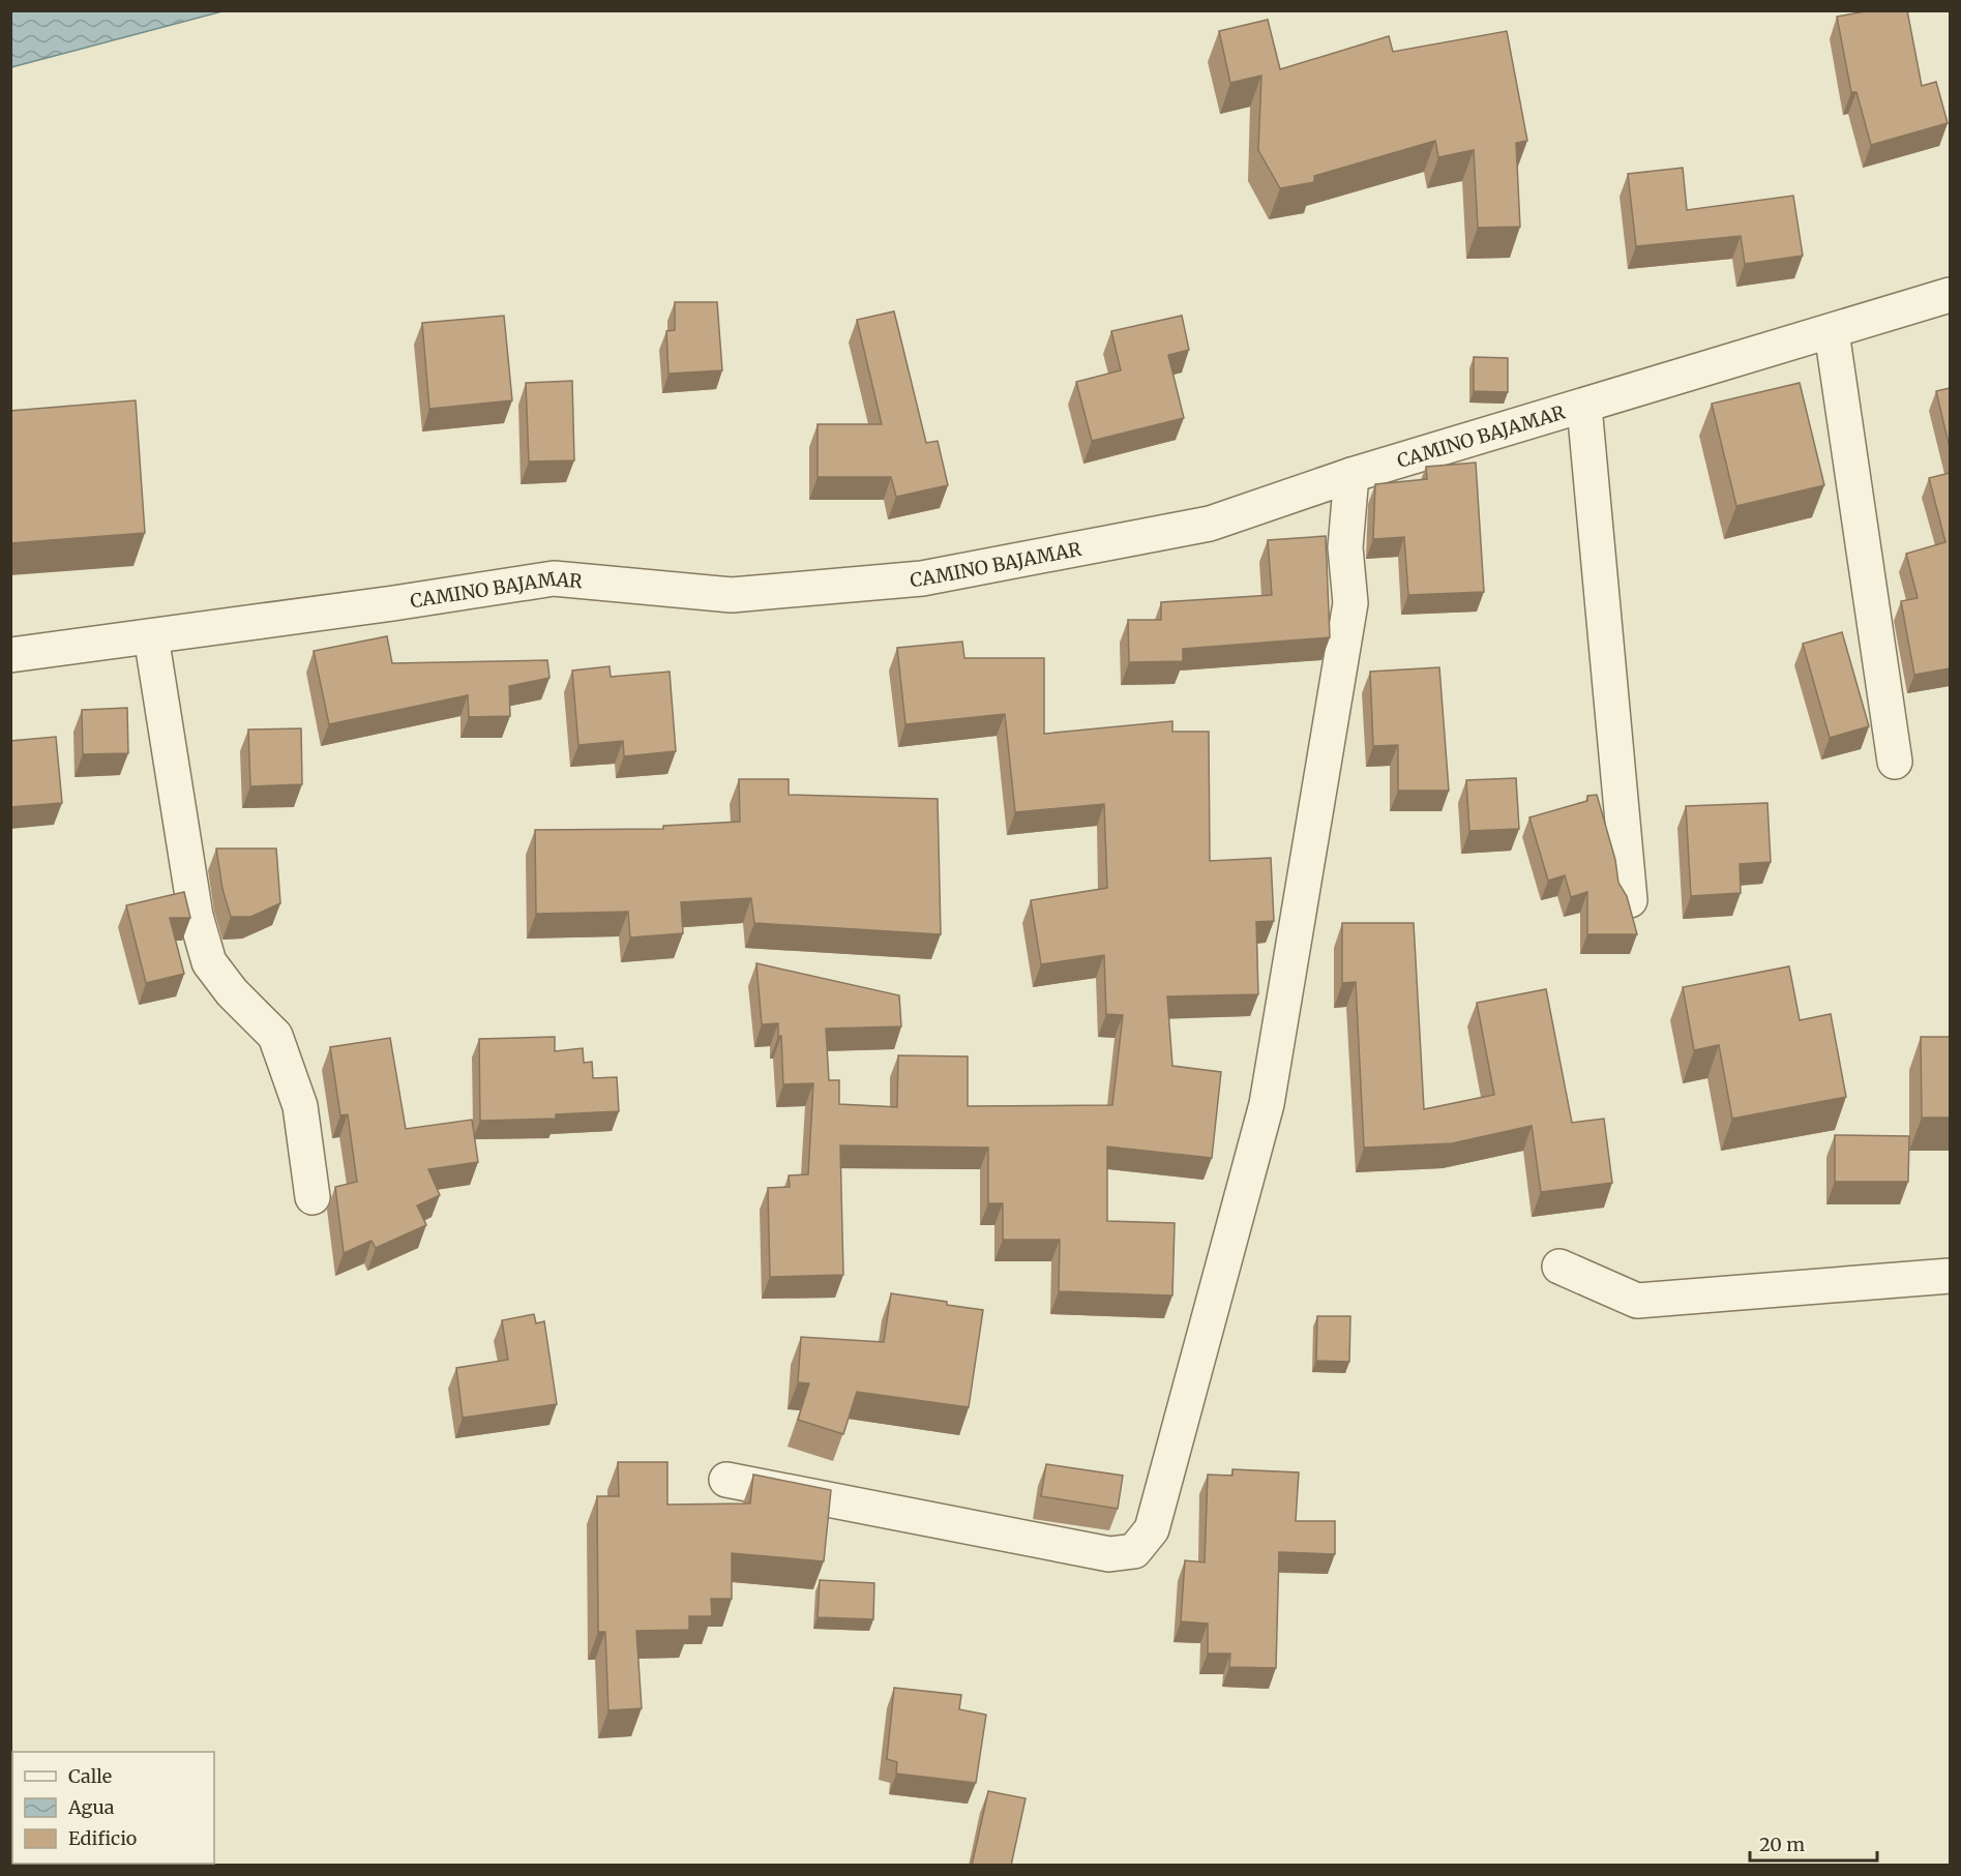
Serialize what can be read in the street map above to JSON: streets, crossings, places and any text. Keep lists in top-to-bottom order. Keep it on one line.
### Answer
{"streets":{"street":["CAMINO BAJAMAR"]},"legend":["Calle","Agua","Edificio"],"scale_bar":"20 m"}
